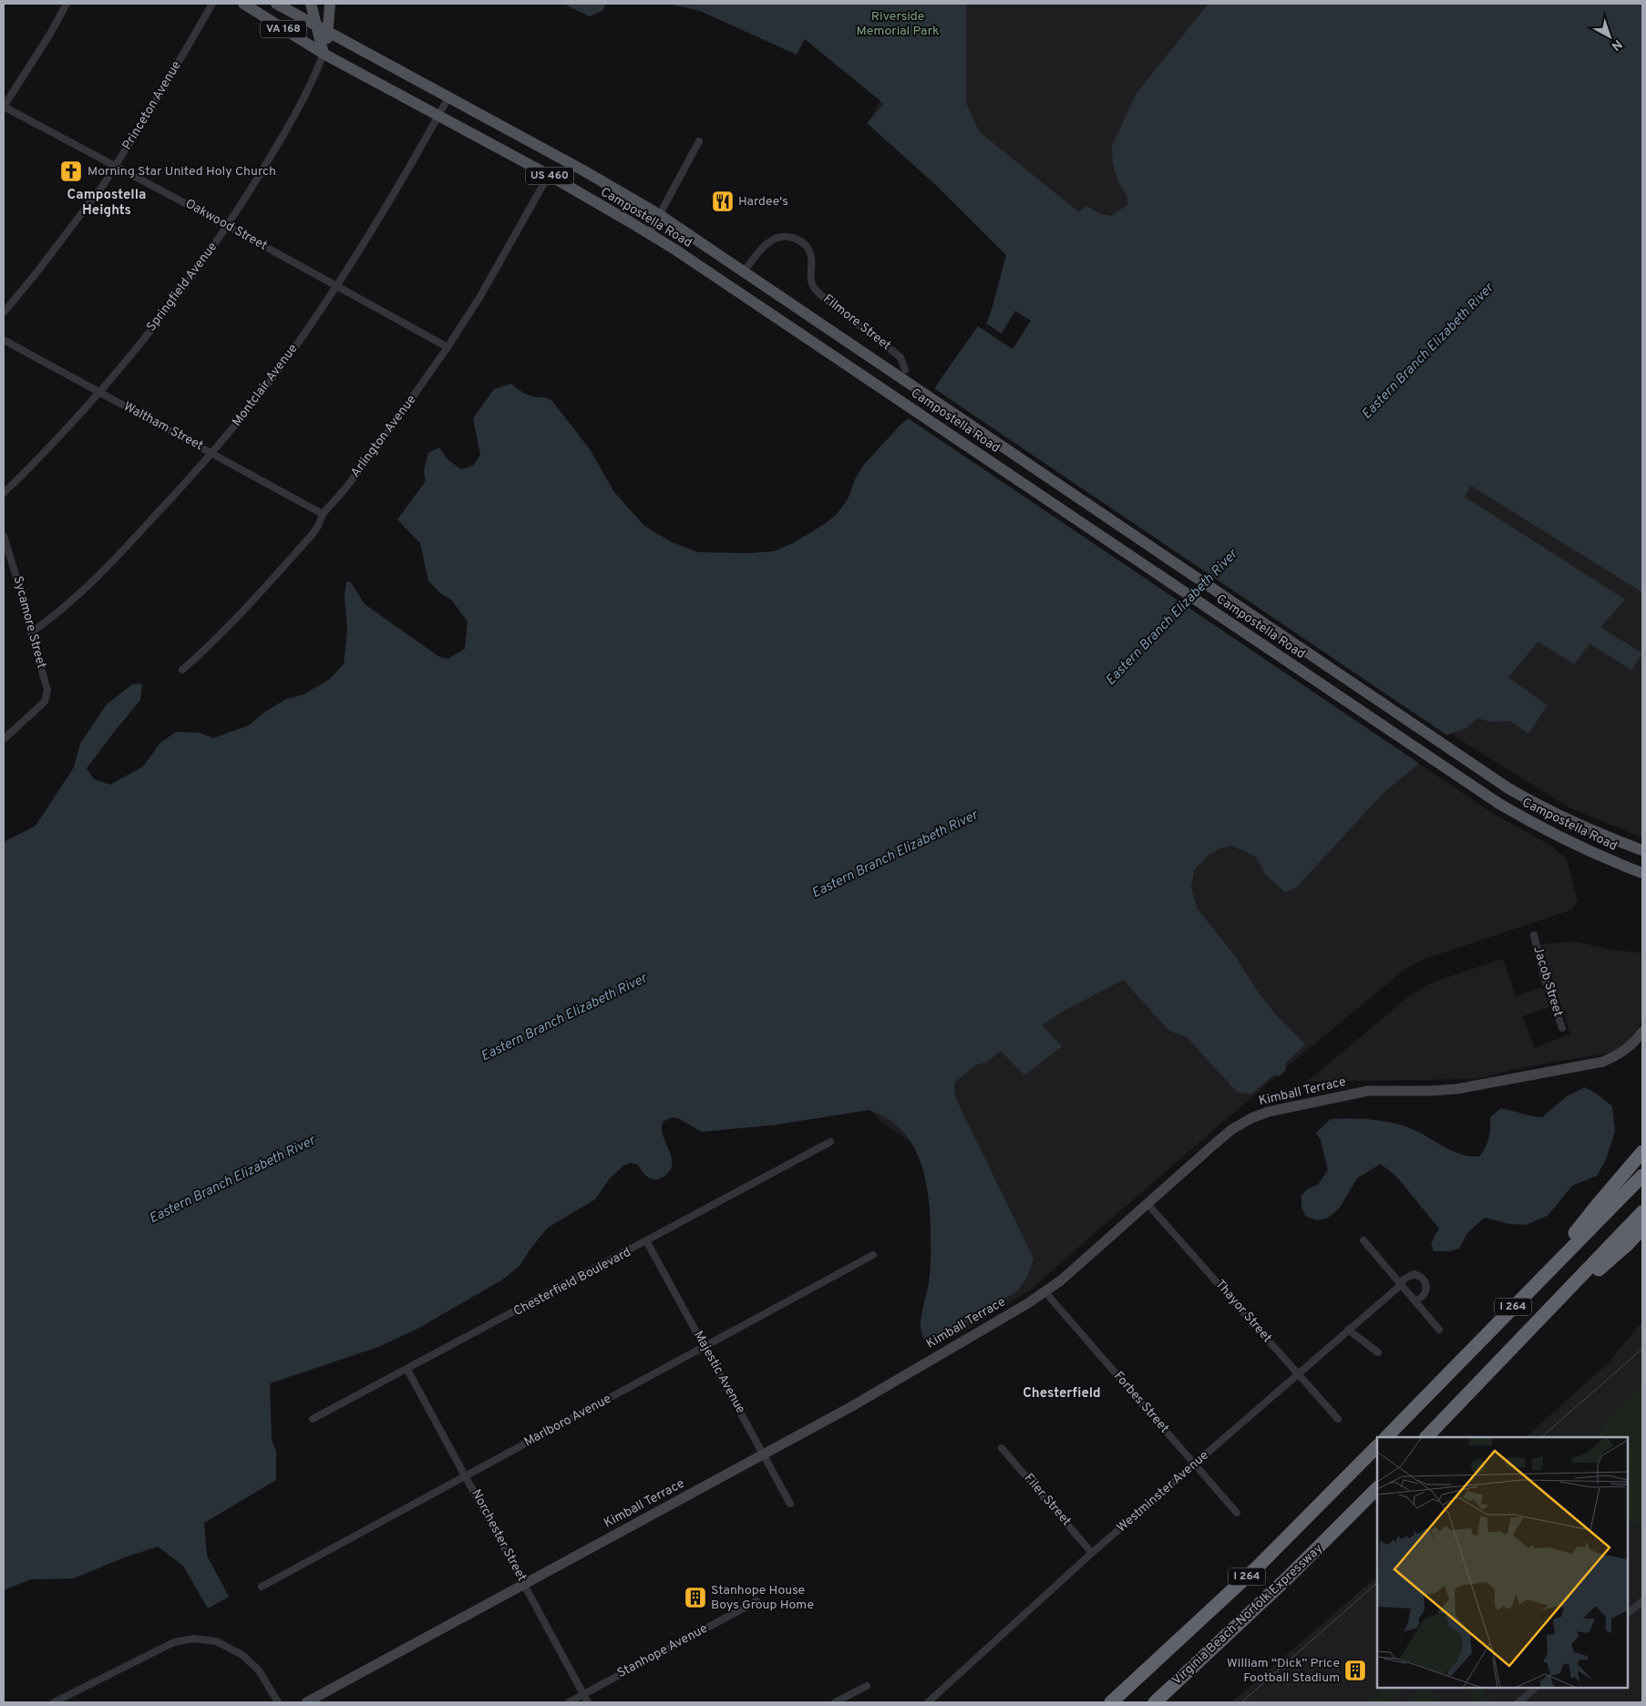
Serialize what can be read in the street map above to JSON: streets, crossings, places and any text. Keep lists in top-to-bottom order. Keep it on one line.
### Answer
{"streets":{"highway":["I 264","Virginia Beach-Norfolk Expressway"],"main road":["VA 168","US 460","Campostella Road"],"street":["Princeton Avenue","Oakwood Street","Springfield Avenue","Filmore Street","Montclair Avenue","Waltham Street","Arlington Avenue","Sycamore Street","Jacob Street","Kimball Terrace","Chesterfield Boulevard","Thayor Street","Majestic Avenue","Forbes Street","Marlboro Avenue","Westminster Avenue","Filer Street","Norchester Street","Stanhope Avenue"]},"crossings":[["Princeton Avenue","Oakwood Street"],["Campostella Road","Springfield Avenue"],["Campostella Road","Filmore Street"],["Campostella Road","Montclair Avenue"],["Campostella Road","Arlington Avenue"],["Oakwood Street","Springfield Avenue"],["Oakwood Street","Montclair Avenue"],["Oakwood Street","Arlington Avenue"],["Springfield Avenue","Waltham Street"],["Montclair Avenue","Waltham Street"],["Montclair Avenue","Sycamore Street"],["Waltham Street","Arlington Avenue"],["Kimball Terrace","Thayor Street"],["Kimball Terrace","Majestic Avenue"],["Kimball Terrace","Forbes Street"],["Kimball Terrace","Norchester Street"],["Chesterfield Boulevard","Majestic Avenue"],["Chesterfield Boulevard","Norchester Street"],["Thayor Street","Westminster Avenue"],["Majestic Avenue","Marlboro Avenue"],["Forbes Street","Westminster Avenue"],["Marlboro Avenue","Norchester Street"],["Westminster Avenue","Filer Street"],["Norchester Street","Stanhope Avenue"]],"districts":["Campostella Heights","Chesterfield"],"water":["Eastern Branch Elizabeth River"],"parks":["Riverside Memorial Park"],"places":{"church":["Morning Star United Holy Church"],"restaurant":["Hardee's"],"building":["Stanhope House Boys Group Home","William “Dick” Price Football Stadium"]},"north":"bottom right"}
